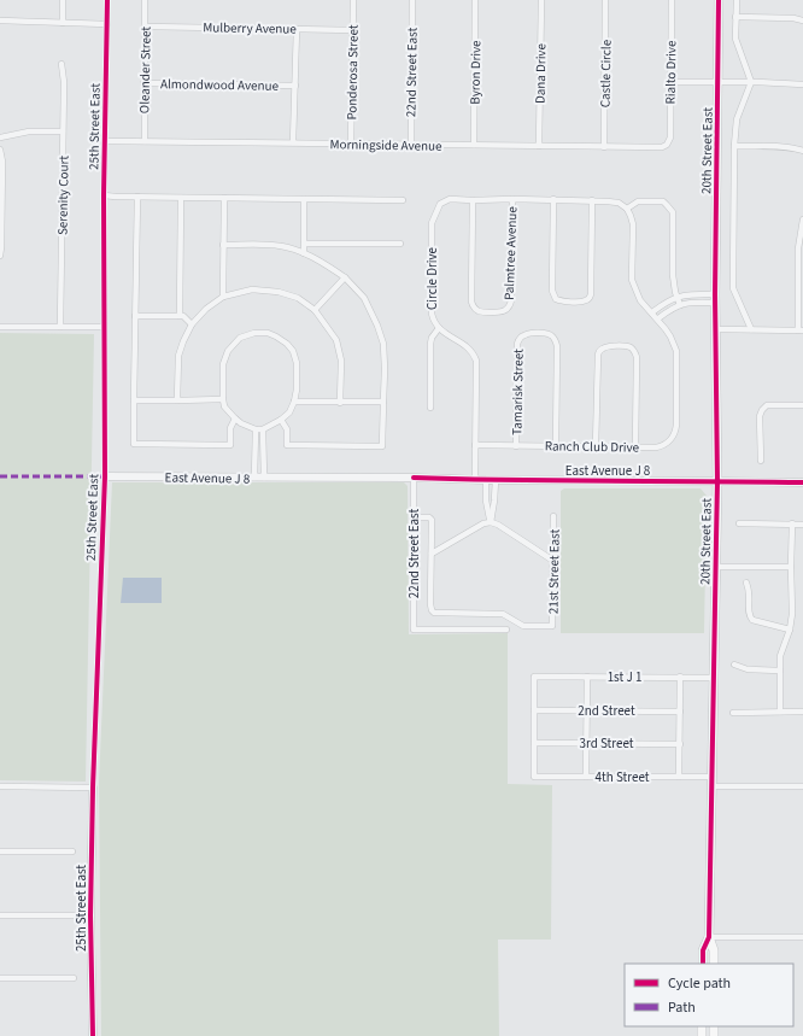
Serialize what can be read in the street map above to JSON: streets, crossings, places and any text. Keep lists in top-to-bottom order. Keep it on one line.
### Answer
{"streets":{"main road":["20th Street East"],"street":["Mulberry Avenue","Oleander Street","Ponderosa Street","22nd Street East","Byron Drive","Rialto Drive","Dana Drive","Castle Circle","Almondwood Avenue","25th Street East","Morningside Avenue","Serenity Court","Palmtree Avenue","Circle Drive","Tamarisk Street","Ranch Club Drive","East Avenue J 8","21st Street East","1st J 1","2nd Street","3rd Street","4th Street"]},"crossings":[["Mulberry Avenue","Oleander Street"],["Mulberry Avenue","Ponderosa Street"],["Oleander Street","Almondwood Avenue"],["Oleander Street","Morningside Avenue"],["Ponderosa Street","Morningside Avenue"],["22nd Street East","Morningside Avenue"],["22nd Street East","East Avenue J 8"],["Byron Drive","Morningside Avenue"],["Rialto Drive","Morningside Avenue"],["Dana Drive","Morningside Avenue"],["Castle Circle","Morningside Avenue"],["25th Street East","Morningside Avenue"],["25th Street East","East Avenue J 8"],["20th Street East","East Avenue J 8"],["20th Street East","1st J 1"],["20th Street East","4th Street"],["Palmtree Avenue","Circle Drive"],["Circle Drive","Ranch Club Drive"],["Circle Drive","East Avenue J 8"],["Tamarisk Street","Ranch Club Drive"],["1st J 1","2nd Street"],["3rd Street","4th Street"]],"legend":["Cycle path","Path"]}
